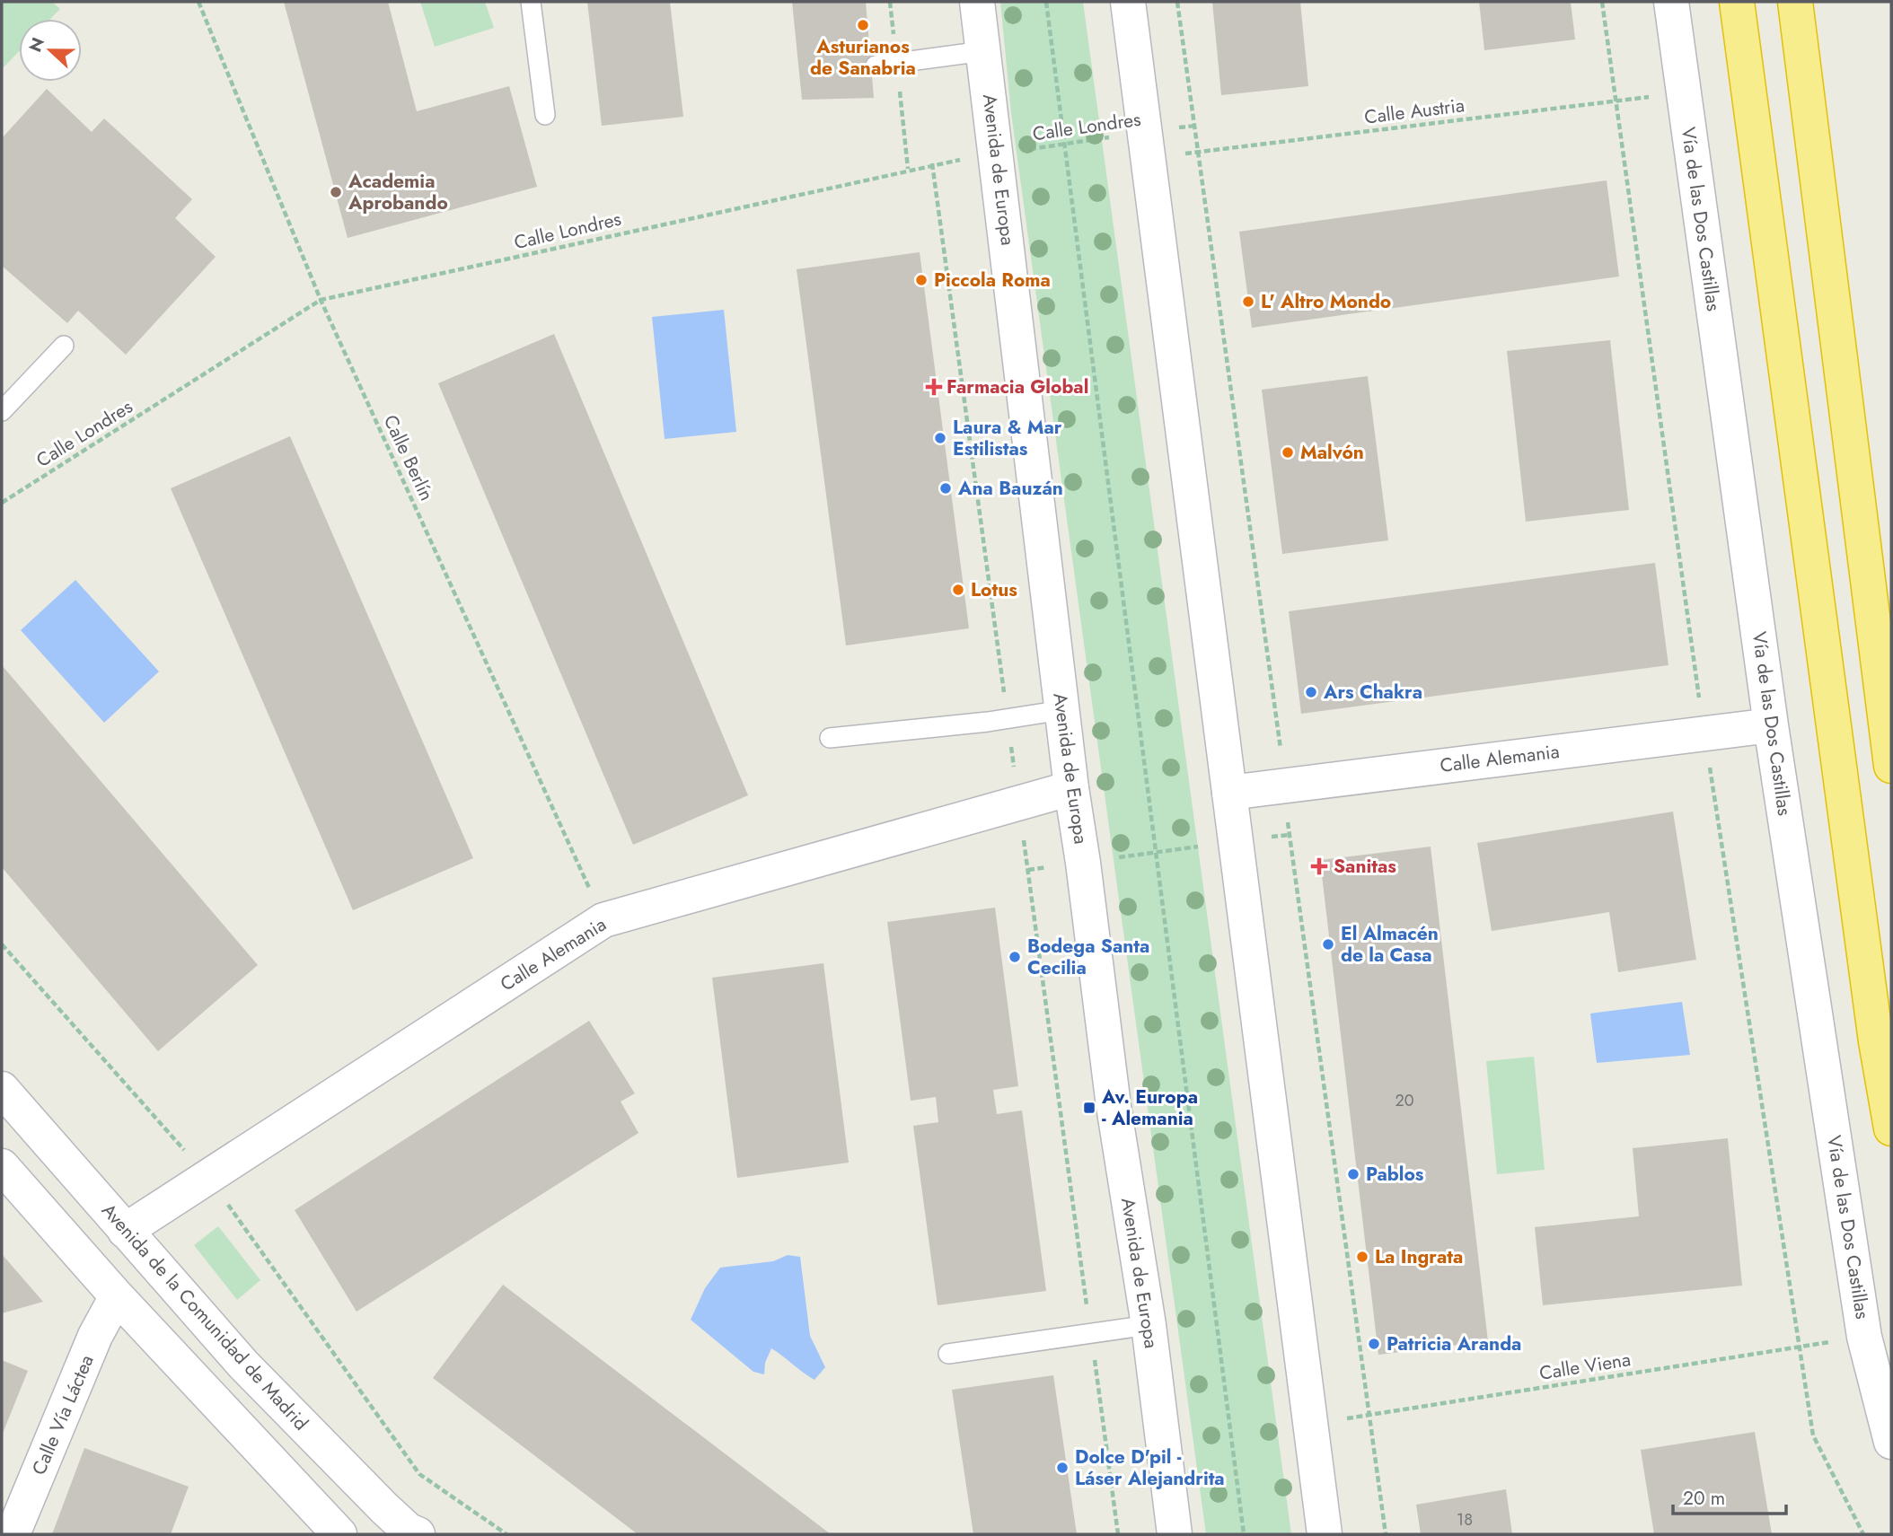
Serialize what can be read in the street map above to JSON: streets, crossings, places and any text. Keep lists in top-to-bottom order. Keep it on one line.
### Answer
{"streets":{"street":["Avenida de Europa","Vía de las Dos Castillas","Calle Alemania","Avenida de la Comunidad de Madrid","Calle Vía Láctea"],"path":["Calle Austria","Calle Londres","Calle Berlín","Calle Viena"]},"crossings":[["Calle Austria","Calle Londres"],["Calle Austria","Vía de las Dos Castillas"],["Calle Londres","Avenida de Europa"],["Calle Londres","Calle Berlín"],["Avenida de Europa","Calle Alemania"],["Vía de las Dos Castillas","Calle Alemania"],["Vía de las Dos Castillas","Calle Viena"],["Calle Berlín","Calle Alemania"],["Calle Alemania","Avenida de la Comunidad de Madrid"]],"places":{"other":["Asturianos de Sanabria","Academia Aprobando","Piccola Roma","L' Altro Mondo","Laura & Mar Estilistas","Malvón","Ana Bauzán","Lotus","Ars Chakra","El Almacén de la Casa","Bodega Santa Cecilia","Pablos","La Ingrata","Patricia Aranda","Dolce D'pil - Láser Alejandrita"],"health":["Farmacia Global","Sanitas"],"transit":["Av. Europa - Alemania"]},"house_numbers":["20","18"],"scale_bar":"20 m","north":"left"}
